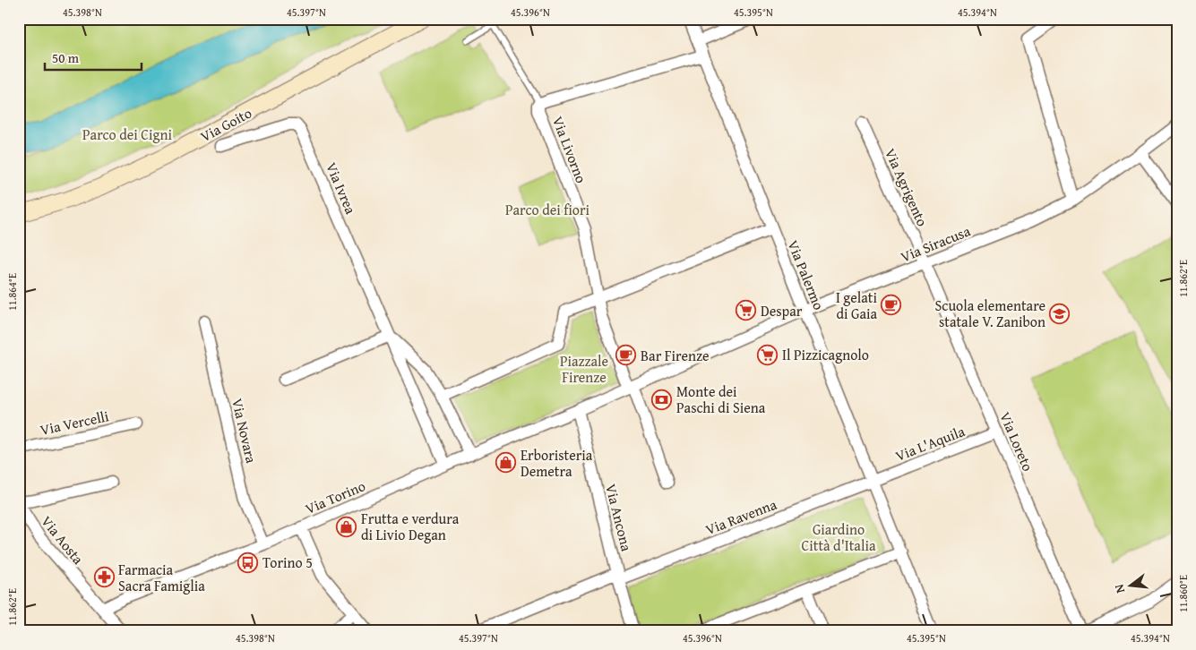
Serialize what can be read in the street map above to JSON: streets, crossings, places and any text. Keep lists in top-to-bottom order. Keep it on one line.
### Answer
{"streets":{"main road":["Via Goito"],"street":["Via Livorno","Via Agrigento","Via Ivrea","Via Siracusa","Via Palermo","Via Vercelli","Via Novara","Via Loreto","Via L'Aquila","Via Torino","Via Ravenna","Via Ancona","Via Aosta"]},"crossings":[["Via Livorno","Via Siracusa"],["Via Livorno","Via Torino"],["Via Agrigento","Via Siracusa"],["Via Agrigento","Via Loreto"],["Via Ivrea","Via Torino"],["Via Siracusa","Via Palermo"],["Via Siracusa","Via Loreto"],["Via Siracusa","Via Torino"],["Via Palermo","Via L'Aquila"],["Via Palermo","Via Ravenna"],["Via Novara","Via Torino"],["Via Loreto","Via L'Aquila"],["Via L'Aquila","Via Ravenna"],["Via Torino","Via Ancona"],["Via Torino","Via Aosta"],["Via Ravenna","Via Ancona"]],"parks":["Parco dei Cigni","Parco dei fiori","Piazzale Firenze","Giardino Città d'Italia"],"places":{"cafe":["I gelati di Gaia","Bar Firenze"],"supermarket":["Despar","Il Pizzicagnolo"],"school or university":["Scuola elementare statale V. Zanibon"],"bank":["Monte dei Paschi di Siena"],"shop":["Erboristeria Demetra","Frutta e verdura di Livio Degan"],"bus stop":["Torino 5"],"pharmacy":["Farmacia Sacra Famiglia"]},"scale_bar":"50 m","north":"left","coordinates":["45.398°N","45.397°N","45.396°N","45.395°N","45.394°N","11.862°E","11.864°E","11.860°E"]}
